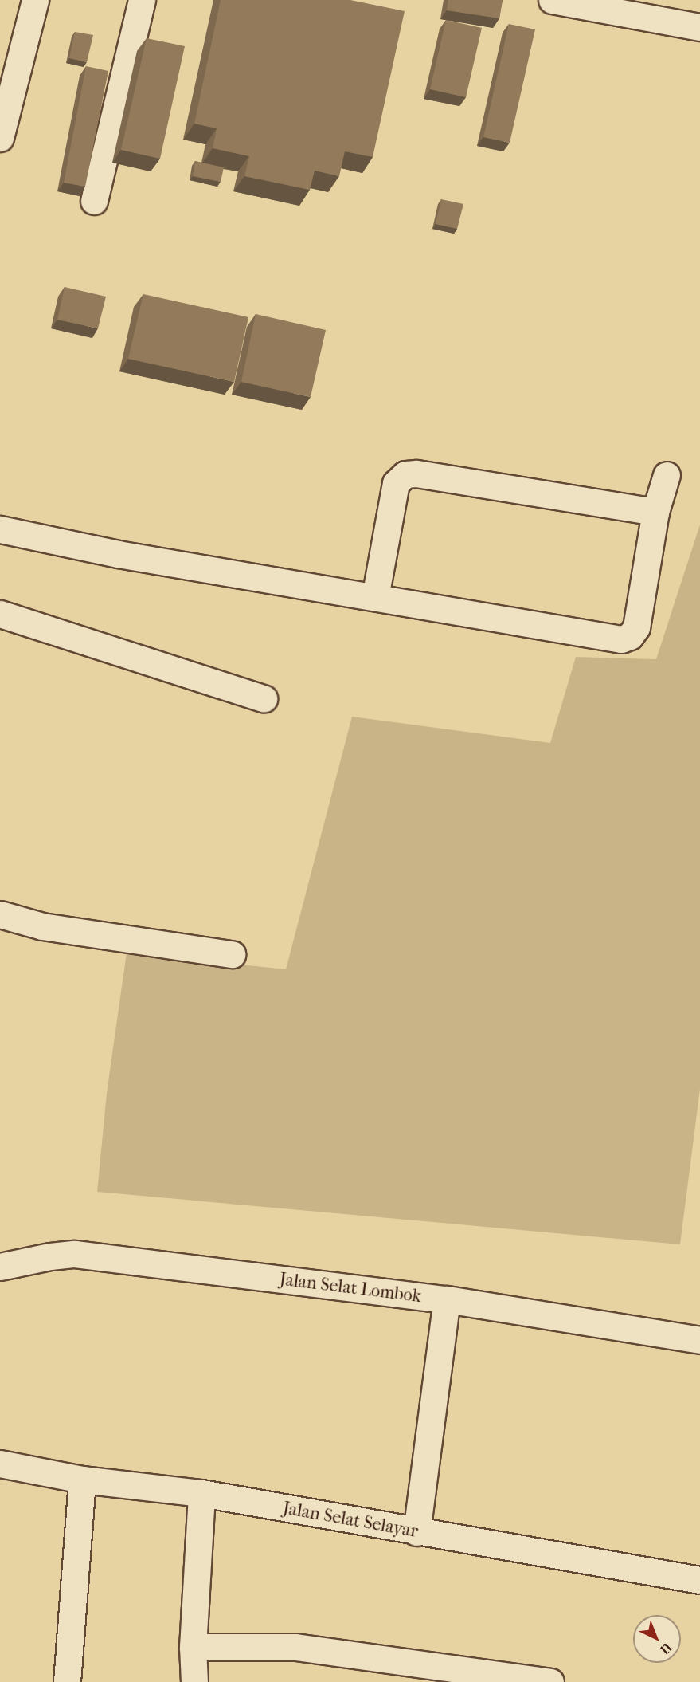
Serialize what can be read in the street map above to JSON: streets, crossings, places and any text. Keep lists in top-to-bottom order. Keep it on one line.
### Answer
{"streets":{"street":["Jalan Selat Lombok","Jalan Selat Selayar"]},"north":"bottom right"}
